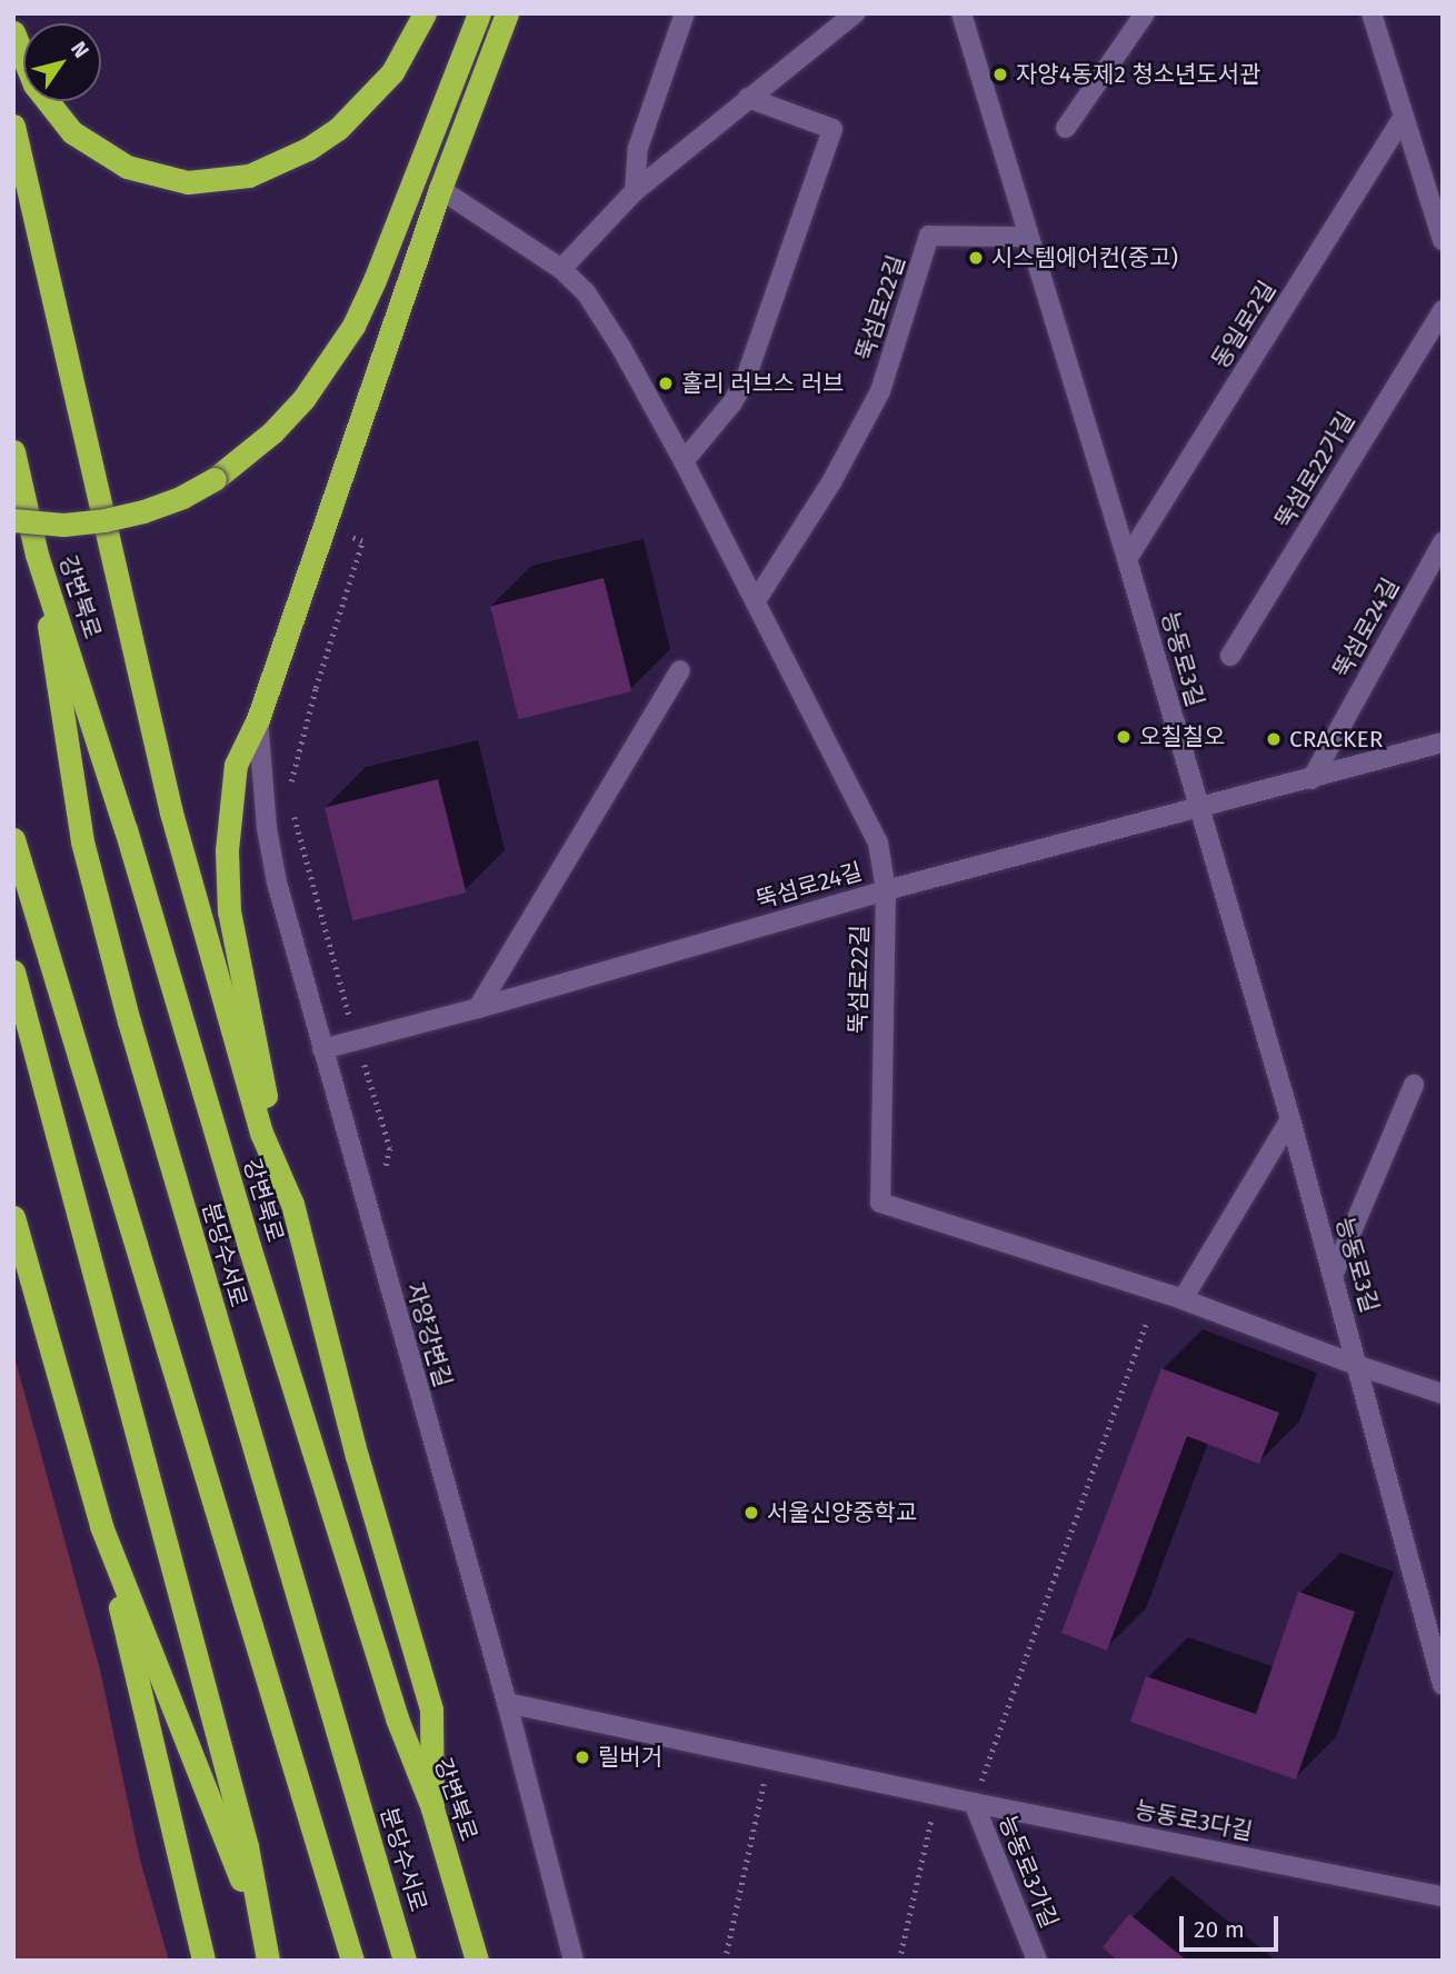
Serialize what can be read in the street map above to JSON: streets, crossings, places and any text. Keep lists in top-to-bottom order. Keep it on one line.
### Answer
{"streets":{"highway":["강변북로","분당수서로"],"street":["뚝섬로22길","동일로2길","뚝섬로22가길","뚝섬로24길","능동로3길","자양강변길","능동로3다길","능동로3가길"]},"crossings":[["뚝섬로22길","뚝섬로24길"],["뚝섬로22길","능동로3길"],["동일로2길","능동로3길"],["강변북로","분당수서로"],["뚝섬로24길","능동로3길"],["뚝섬로24길","자양강변길"],["자양강변길","능동로3다길"],["능동로3다길","능동로3가길"]],"places":["자양4동제2 청소년도서관","시스템에어컨(중고)","홀리 러브스 러브","오칠칠오","CRACKER","서울신양중학교","릴버거"],"scale_bar":"20 m","north":"top right"}
